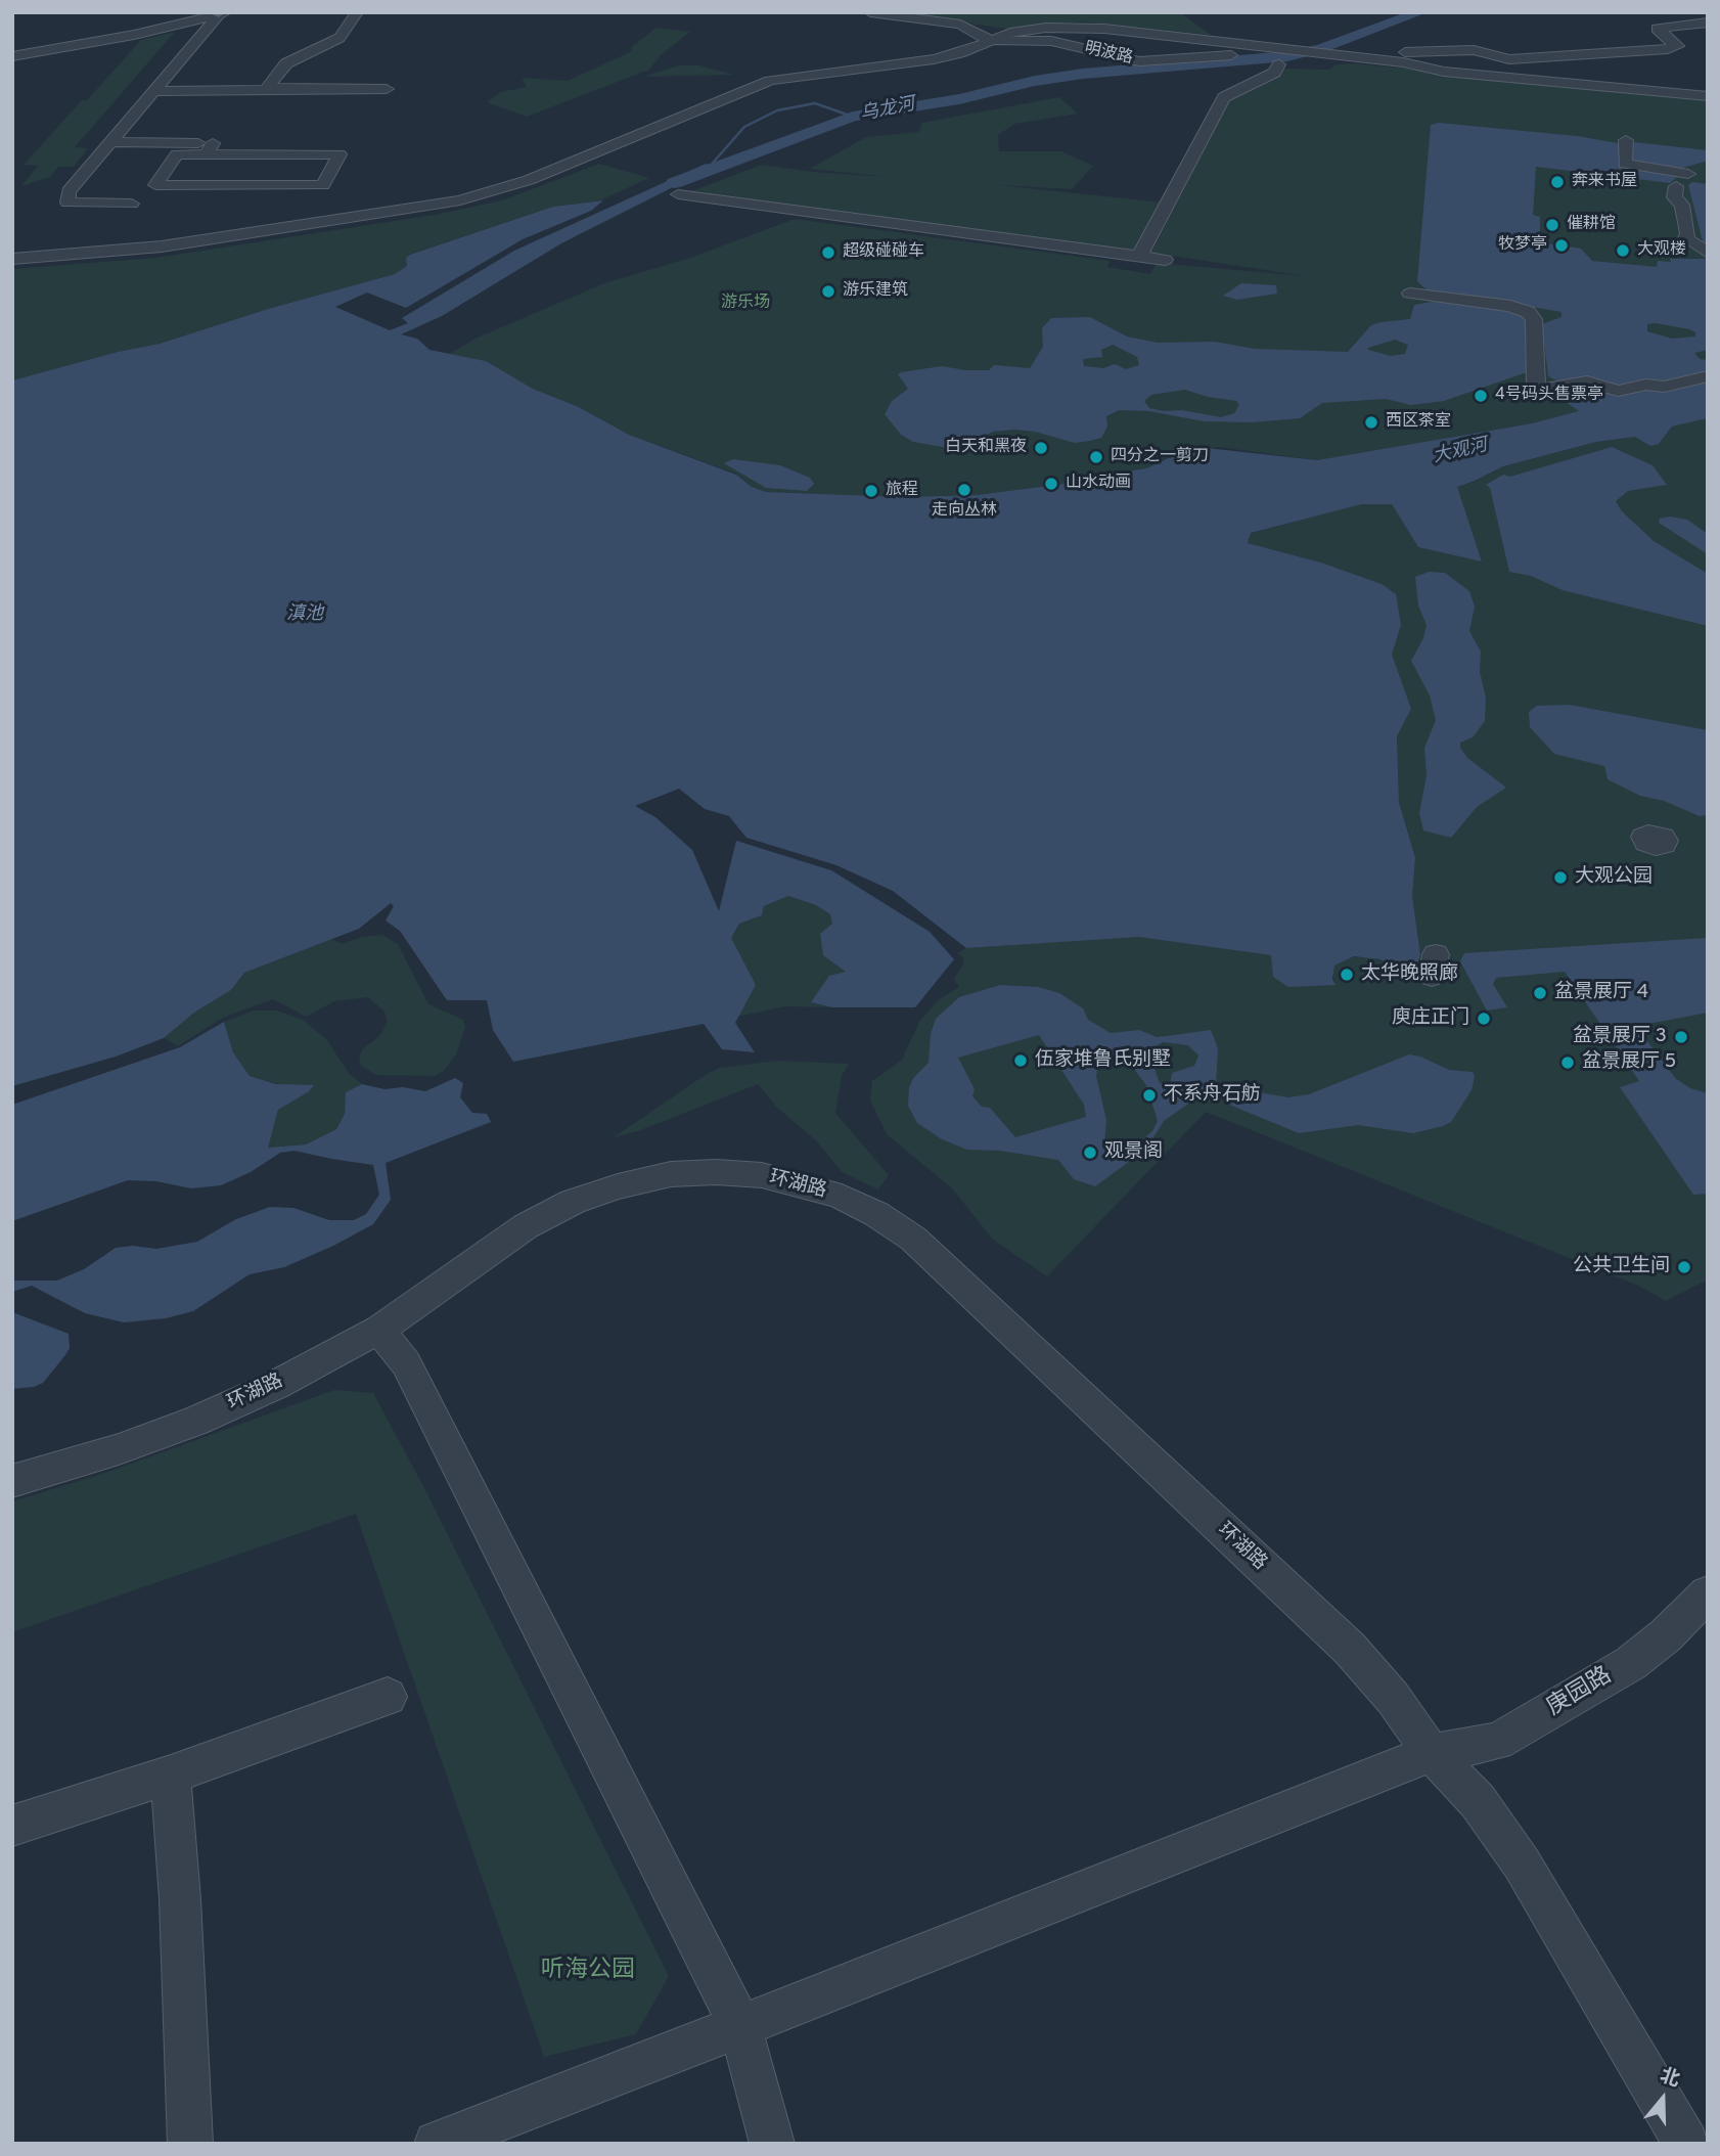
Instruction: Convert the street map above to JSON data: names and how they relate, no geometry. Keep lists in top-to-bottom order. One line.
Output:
{"streets":{"street":["明波路","环湖路","庚园路"]},"crossings":[["环湖路","庚园路"]],"water":["乌龙河","大观河","滇池"],"parks":["游乐场","听海公园"],"places":["奔来书屋","催耕馆","牧梦亭","大观楼","超级碰碰车","游乐建筑","4号码头售票亭","西区茶室","白天和黑夜","四分之一剪刀","山水动画","走向丛林","旅程","大观公园","太华晚照廊","盆景展厅 4","庾庄正门","盆景展厅 3","伍家堆鲁氏别墅","盆景展厅 5","不系舟石舫","观景阁","公共卫生间"],"north":"top"}
